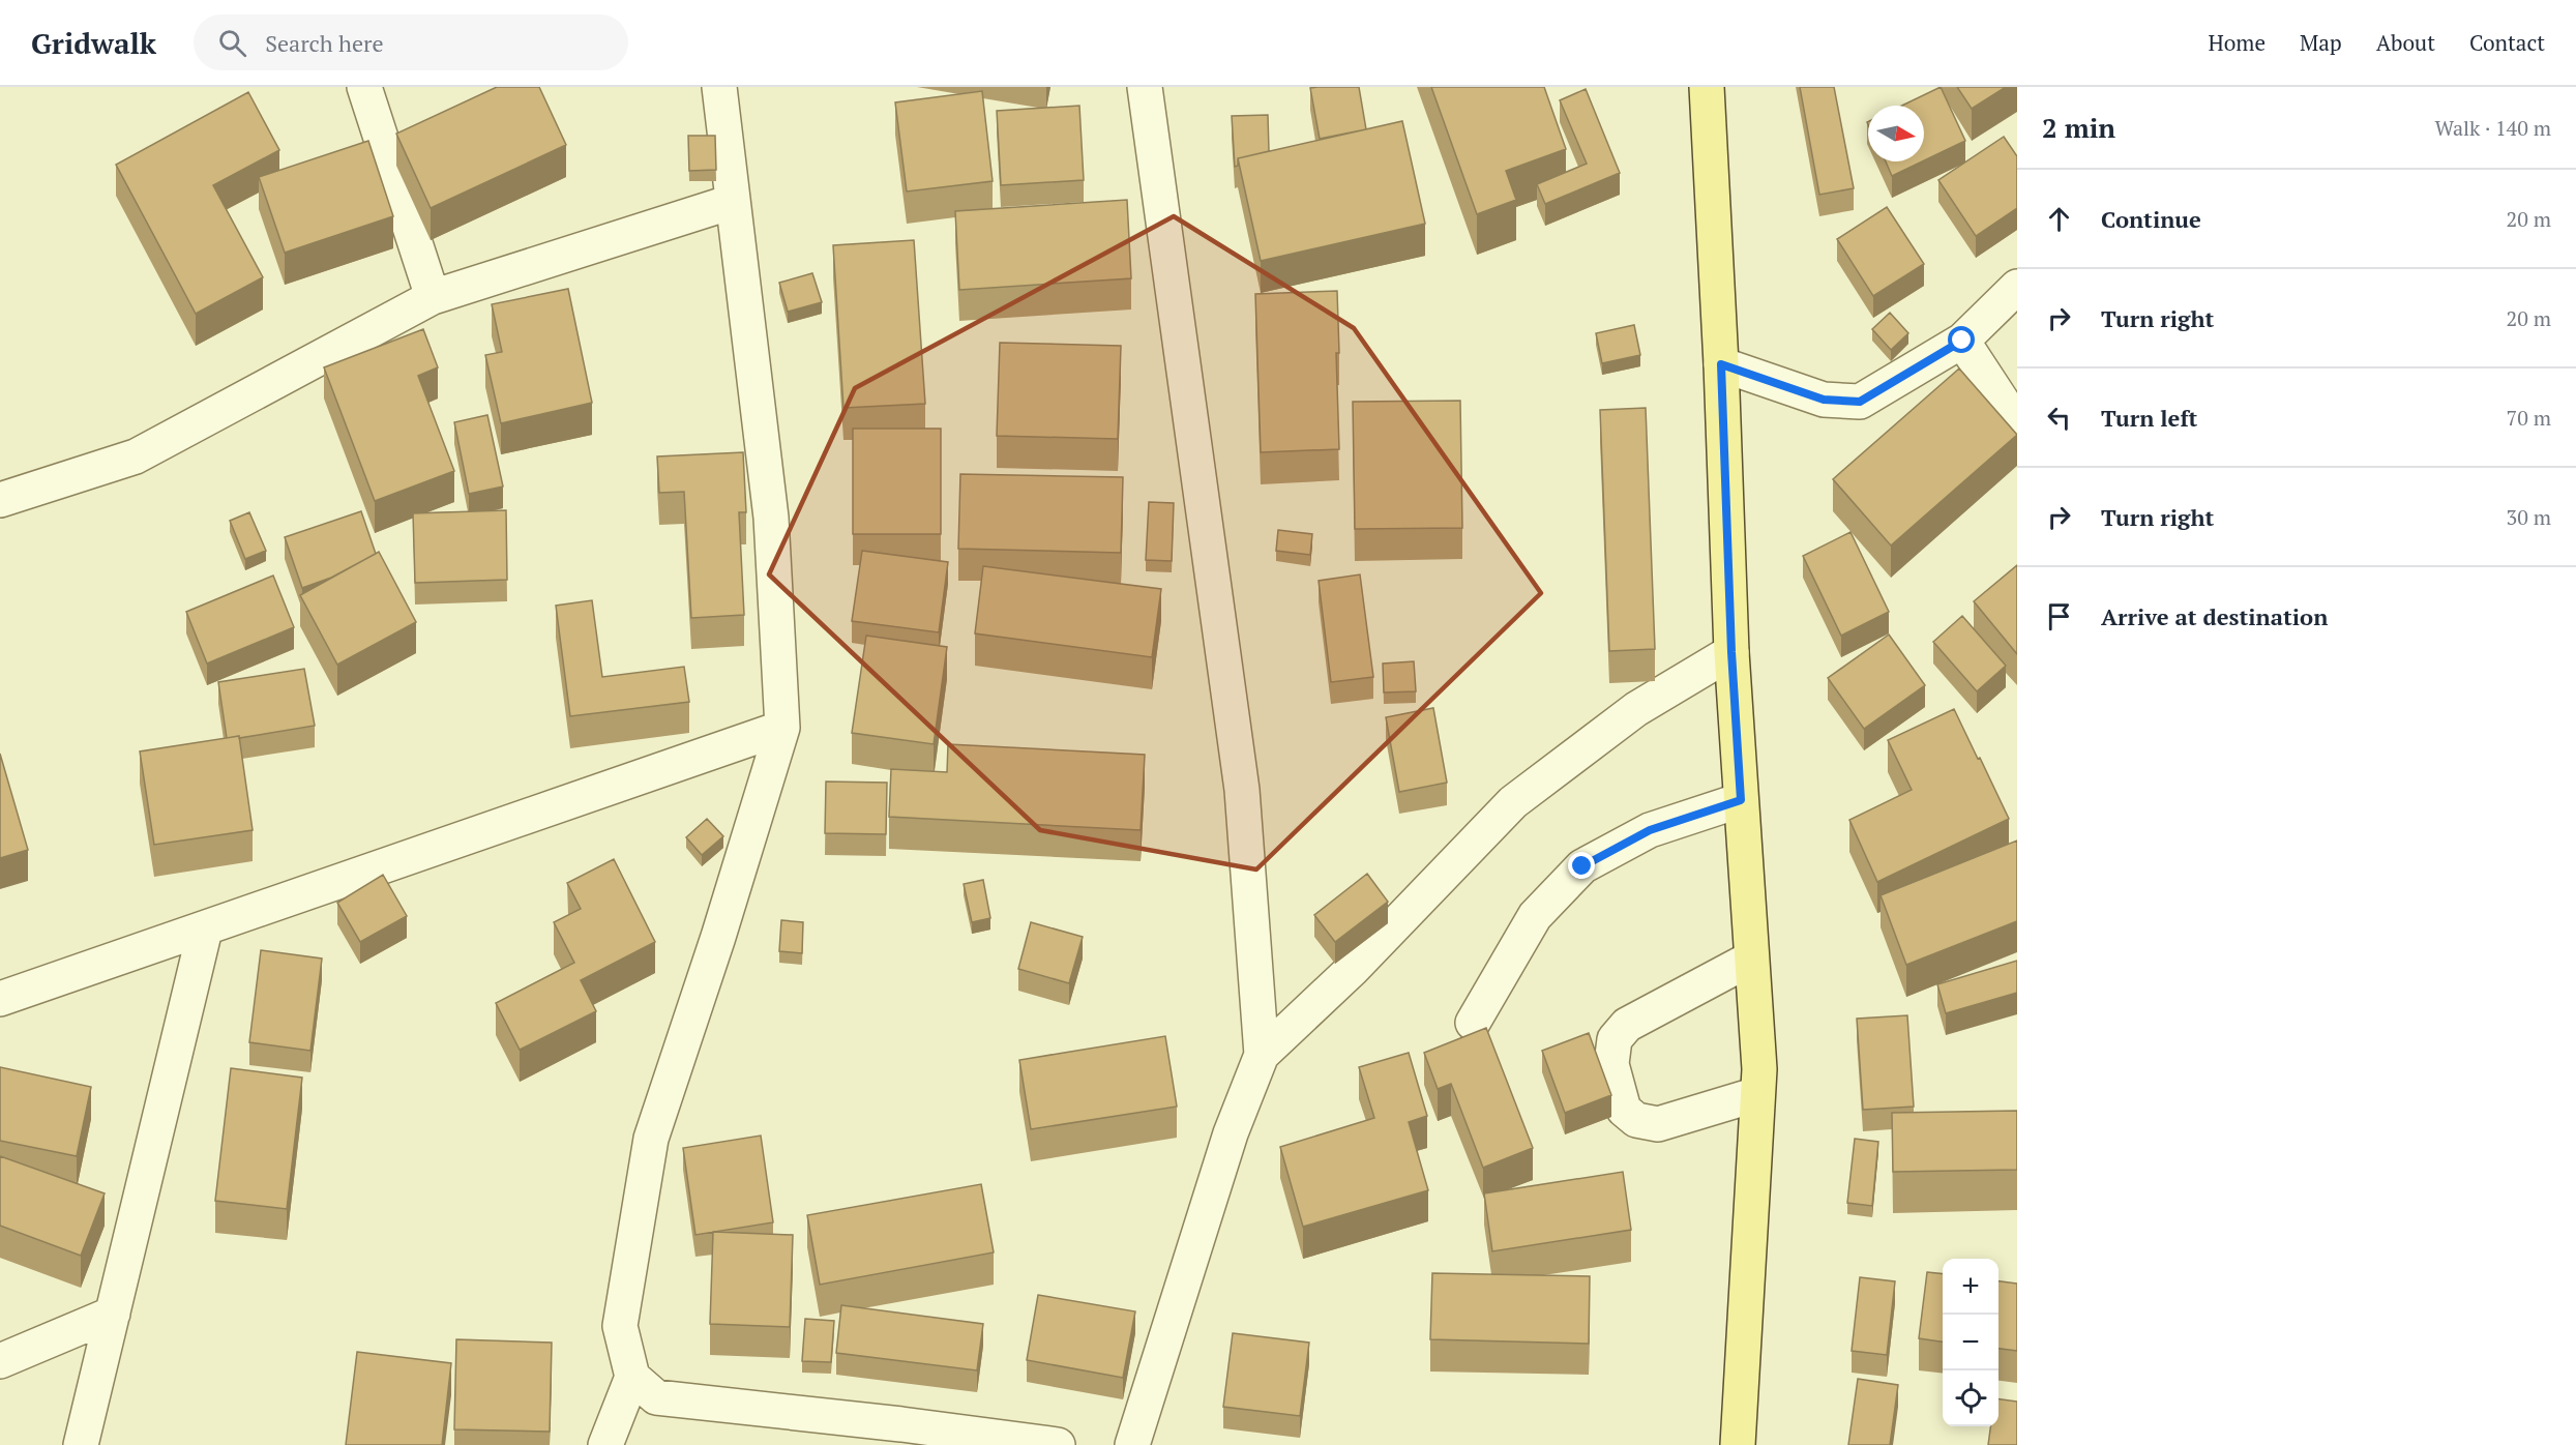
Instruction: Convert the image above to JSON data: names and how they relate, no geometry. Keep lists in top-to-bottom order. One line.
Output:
{"north":"right","page":{"header":"Gridwalk","search":"Search here","nav":["Home","Map","About","Contact"],"heading":["2 min","Walk · 140 m"],"list":[["Continue","20 m"],["Turn right","20 m"],["Turn left","70 m"],["Turn right","30 m"],"Arrive at destination"],"map_buttons":["+","−"]}}
